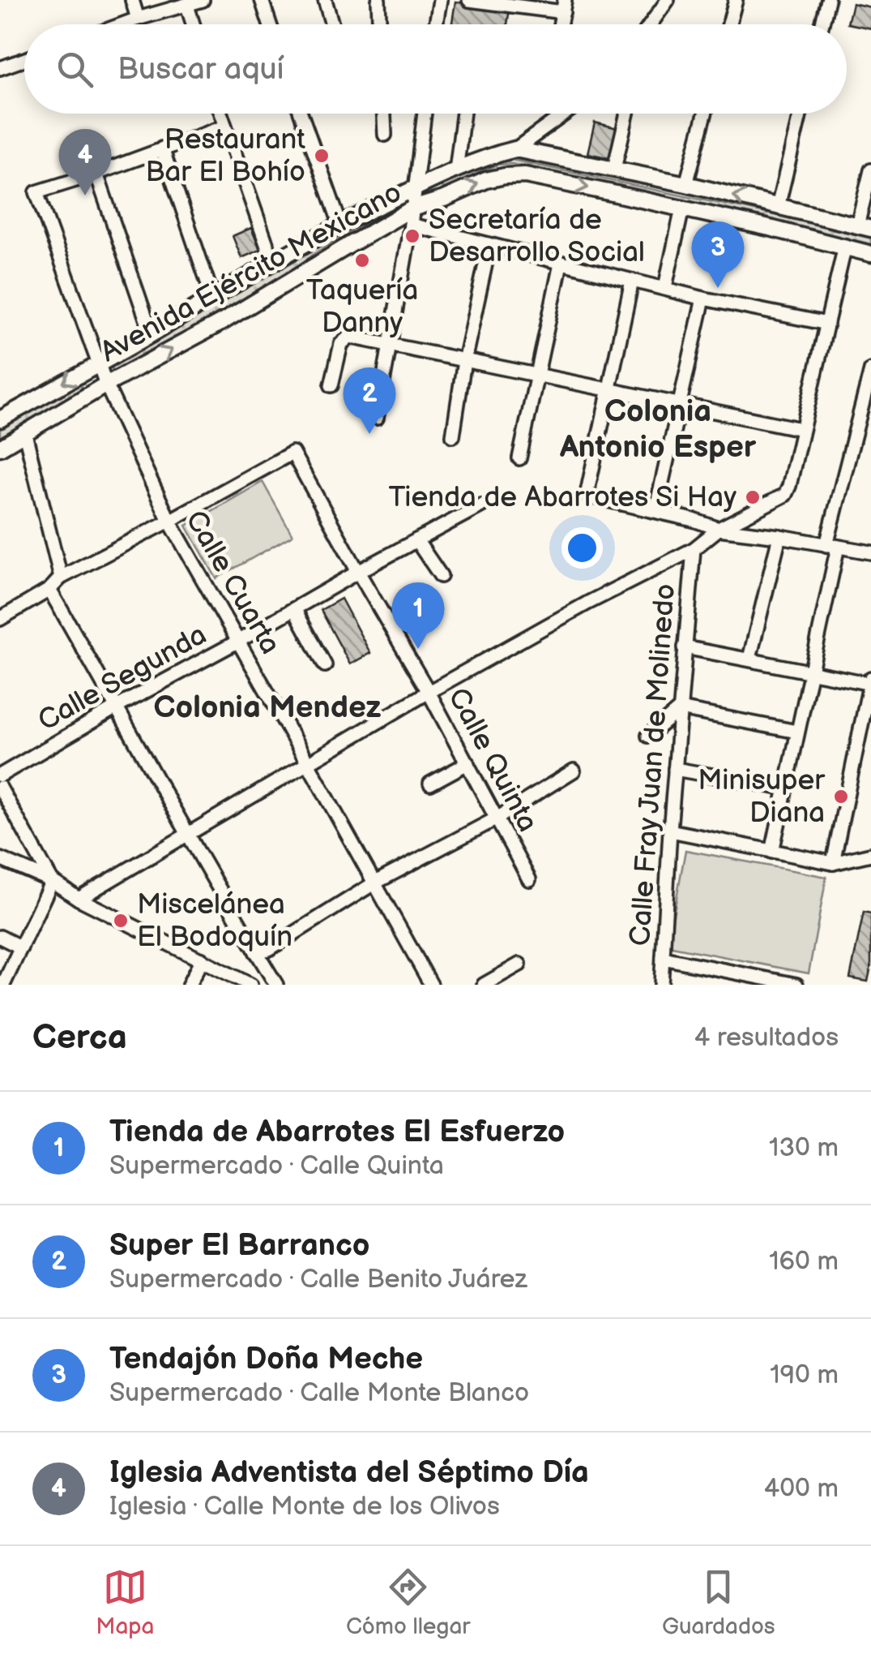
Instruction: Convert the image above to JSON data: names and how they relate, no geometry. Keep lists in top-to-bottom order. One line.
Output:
{"streets":{"main road":["Avenida Ejército Mexicano"],"street":["Calle Cuarta","Calle Segunda","Calle Quinta","Calle Fray Juan de Molinedo"]},"crossings":[["Avenida Ejército Mexicano","Calle Cuarta"],["Calle Cuarta","Calle Segunda"],["Calle Cuarta","Calle Quinta"],["Calle Segunda","Calle Quinta"]],"districts":["Colonia Antonio Esper","Colonia Mendez"],"places":["Restaurant Bar El Bohío","Secretaría de Desarrollo Social","Taquería Danny","Tienda de Abarrotes Si Hay","Minisuper Diana","Miscelánea El Bodoquín"],"page":{"search":"Buscar aquí","pins":["4","3","2","1"],"heading":["Cerca","4 resultados"],"list":[{"mark":"1","name":"Tienda de Abarrotes El Esfuerzo","note":"Supermercado · Calle Quinta","value":"130 m"},{"mark":"2","name":"Super El Barranco","note":"Supermercado · Calle Benito Juárez","value":"160 m"},{"mark":"3","name":"Tendajón Doña Meche","note":"Supermercado · Calle Monte Blanco","value":"190 m"},{"mark":"4","name":"Iglesia Adventista del Séptimo Día","note":"Iglesia · Calle Monte de los Olivos","value":"400 m"}],"nav":["Mapa","Cómo llegar","Guardados"]}}
